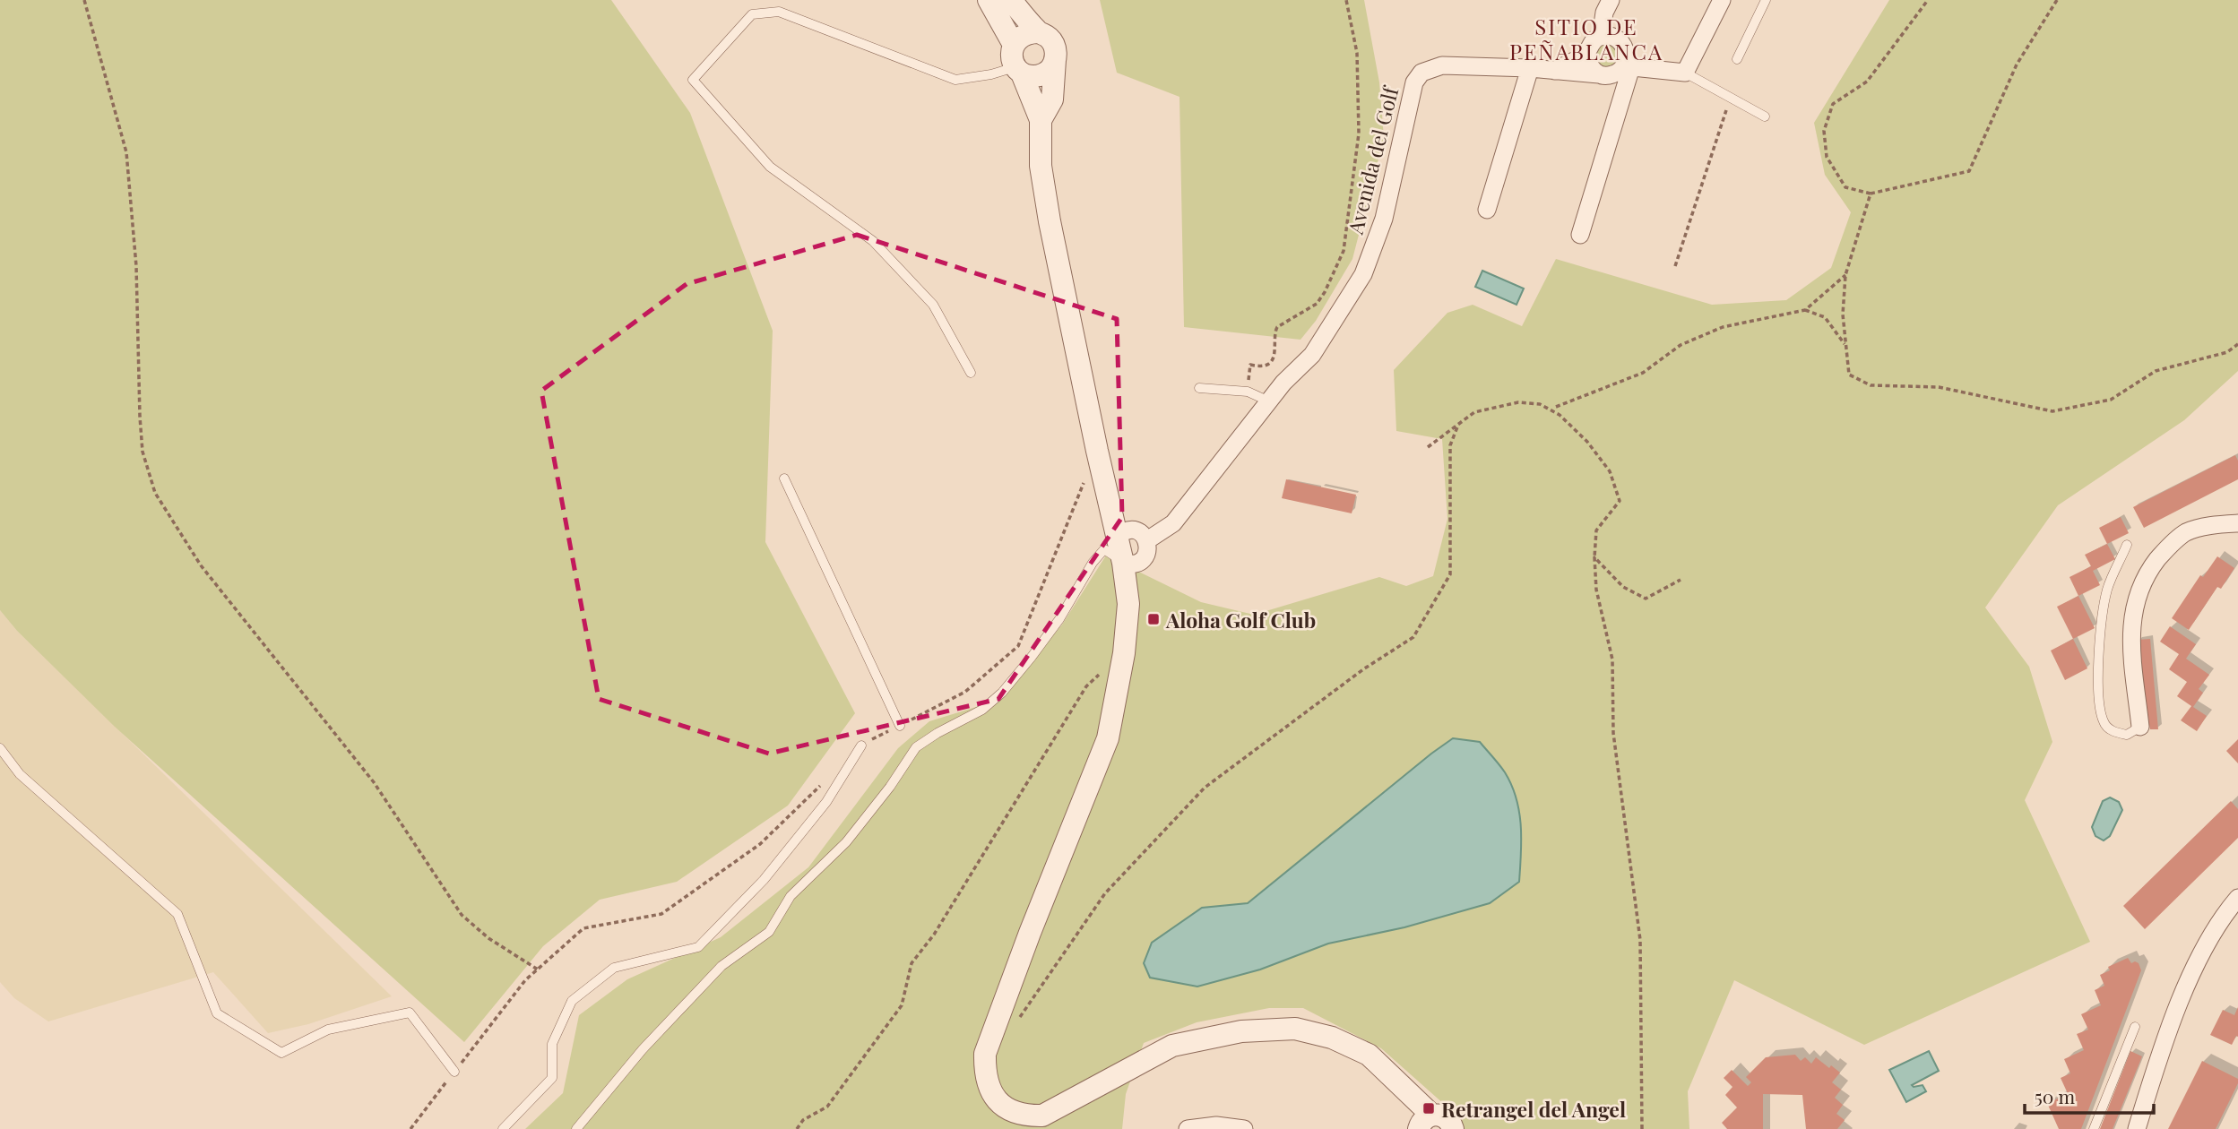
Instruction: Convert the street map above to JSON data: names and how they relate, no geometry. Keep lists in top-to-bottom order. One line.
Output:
{"streets":{"street":["Avenida del Golf"]},"districts":["SITIO DE PEÑABLANCA"],"places":{"transit":["Aloha Golf Club","Retrangel del Angel"]},"scale_bar":"50 m"}
